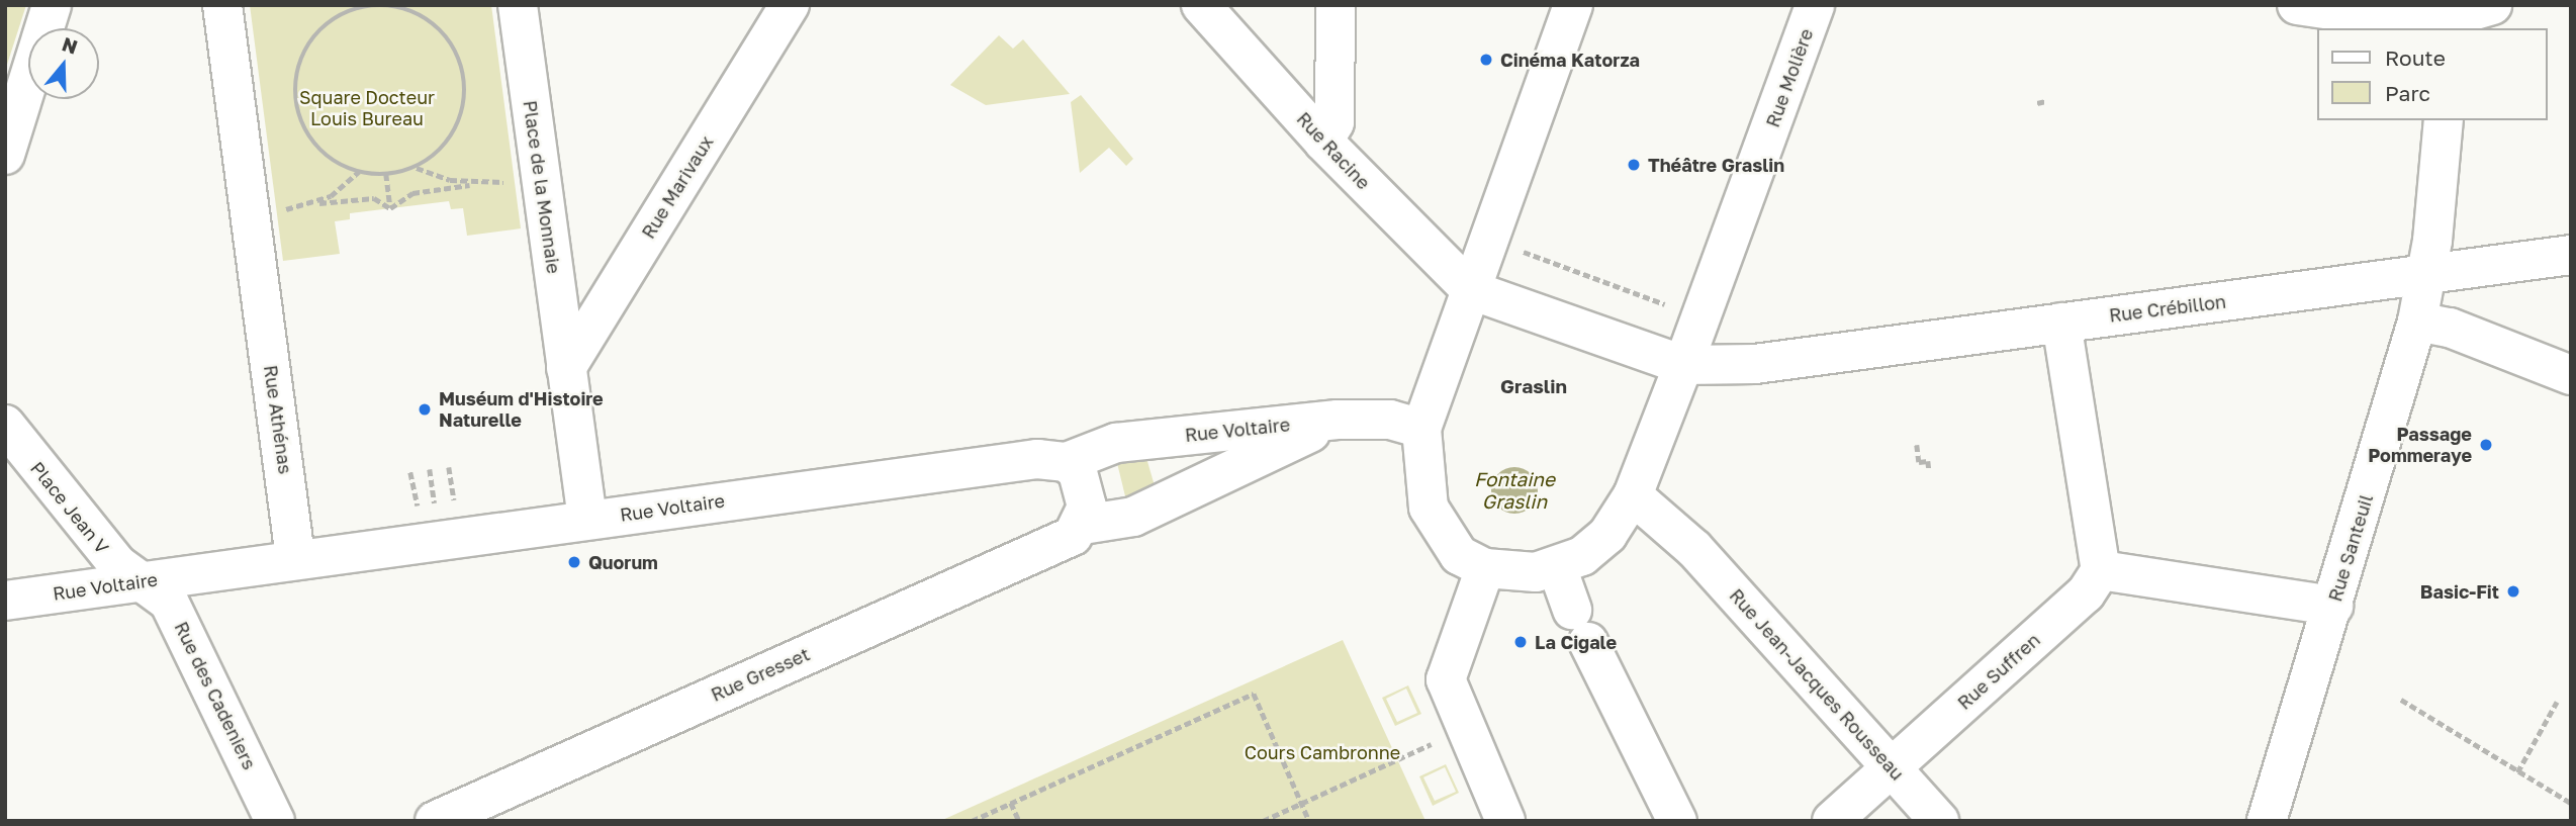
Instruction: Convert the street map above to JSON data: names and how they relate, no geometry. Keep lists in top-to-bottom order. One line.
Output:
{"streets":{"street":["Rue Molière","Rue Racine","Place de la Monnaie","Rue Marivaux","Rue Crébillon","Rue Athénas","Rue Voltaire","Place Jean V","Rue Santeuil","Rue Suffren","Rue Gresset","Rue Jean-Jacques Rousseau","Rue des Cadeniers"]},"crossings":[["Rue Molière","Rue Crébillon"],["Rue Molière","Rue Jean-Jacques Rousseau"],["Place de la Monnaie","Rue Marivaux"],["Place de la Monnaie","Rue Voltaire"],["Rue Crébillon","Rue Santeuil"],["Rue Athénas","Rue Voltaire"],["Rue Voltaire","Place Jean V"],["Rue Voltaire","Rue Gresset"],["Rue Voltaire","Rue des Cadeniers"],["Place Jean V","Rue des Cadeniers"],["Rue Suffren","Rue Jean-Jacques Rousseau"]],"districts":["Graslin"],"water":["Fontaine Graslin"],"parks":["Square Docteur Louis Bureau","Cours Cambronne"],"places":["Cinéma Katorza","Théâtre Graslin","Muséum d'Histoire Naturelle","Passage Pommeraye","Quorum","Basic-Fit","La Cigale"],"legend":["Route","Parc"],"north":"top"}
